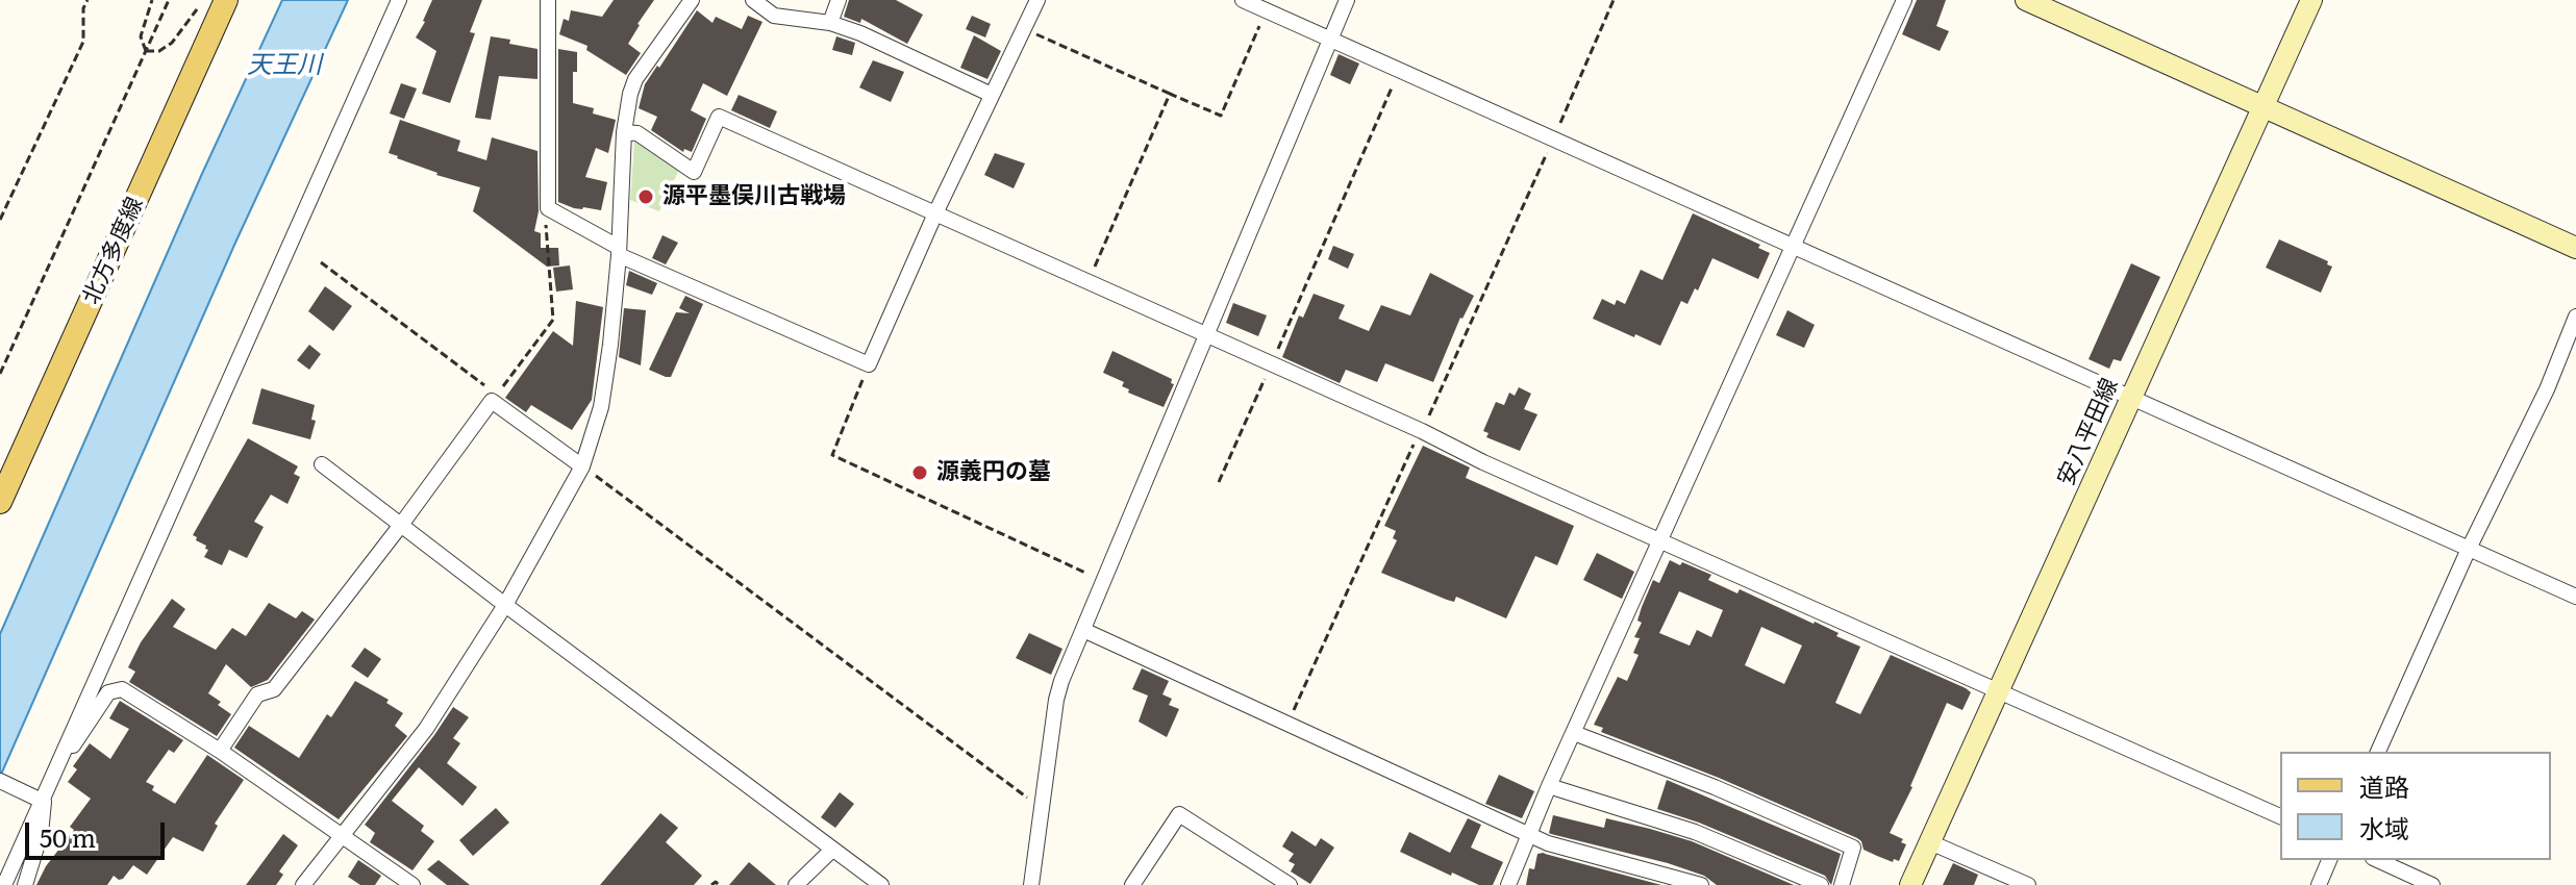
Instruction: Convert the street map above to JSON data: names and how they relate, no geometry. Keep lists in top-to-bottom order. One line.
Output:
{"streets":{"main road":["北方多度線","安八平田線"]},"water":["天王川"],"places":["源平墨俣川古戦場","源義円の墓"],"legend":["道路","水域"],"scale_bar":"50 m"}
